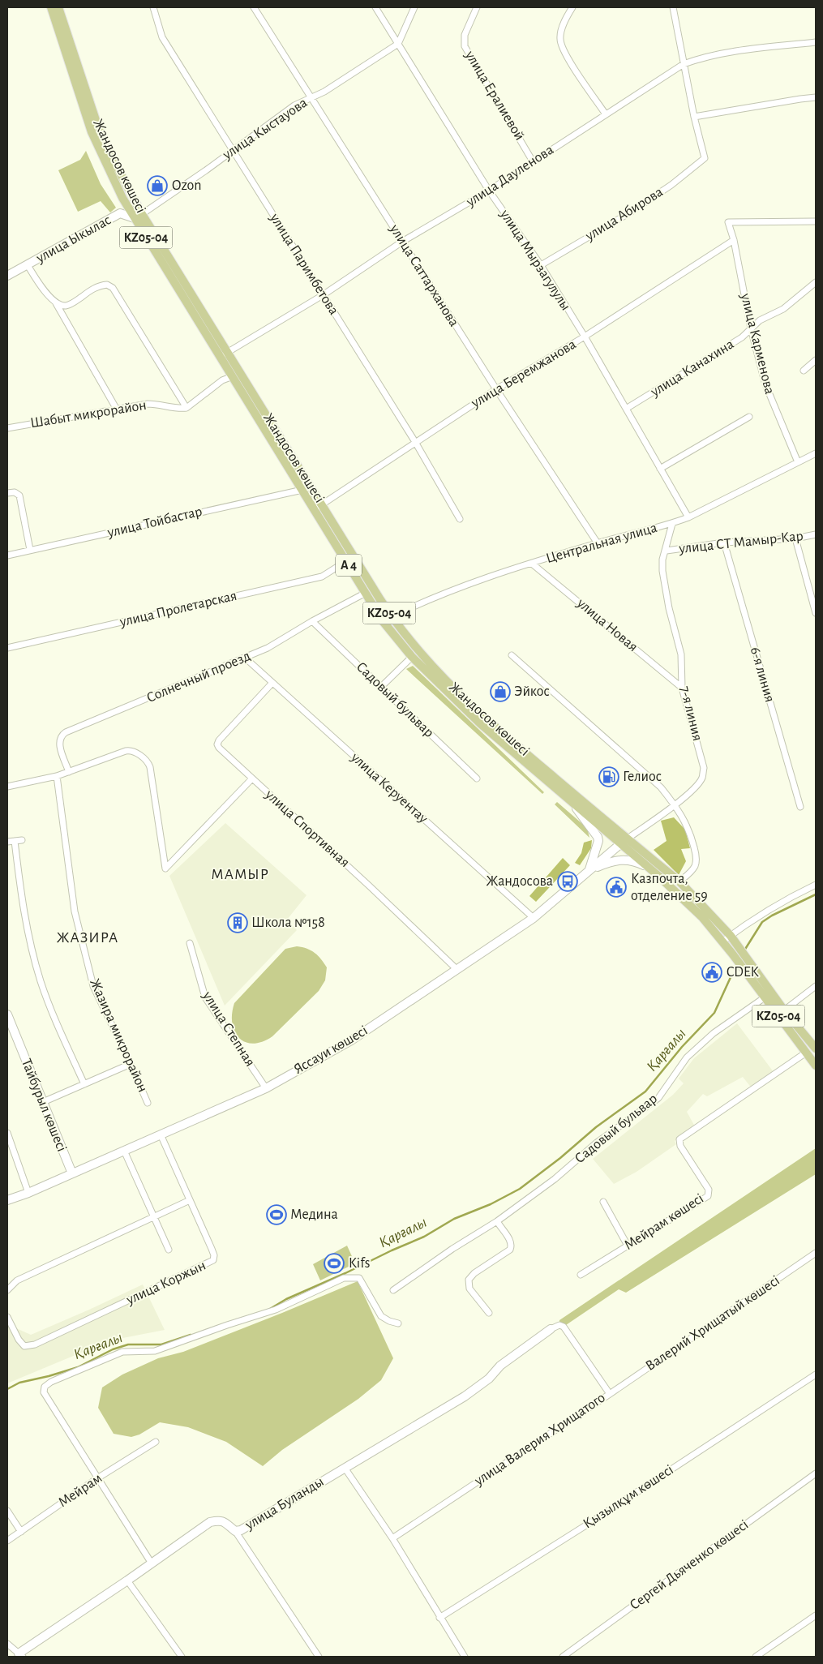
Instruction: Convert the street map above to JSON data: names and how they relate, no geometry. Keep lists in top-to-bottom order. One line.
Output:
{"streets":{"main road":["Жандосов көшесі","KZ05-04","А 4"],"street":["улица Ералиевой","улица Кыстауова","улица Дауленова","улица Абирова","улица Ыкылас","улица Мырзагулулы","улица Паримбетова","улица Саттарханова","улица Карменова","улица Канахина","улица Беремжанова","Шабыт микрорайон","улица Тойбастар","улица СТ Мамыр-Кар","Центральная улица","улица Пролетарская","улица Новая","6-я линия","Солнечный проезд","Садовый бульвар","7-я линия","улица Керуентау","улица Спортивная","улица Степная","Жазира микрорайон","Яссауи көшесі","Тайбурыл көшесі","Мейрам көшесі","улица Коржын","Валерий Хрищатый көшесі","улица Валерия Хрищатого","Мейрам","Қызылқұм көшесі","улица Буланды","Сергей Дьяченко көшесі"]},"crossings":[["улица Ералиевой","улица Дауленова"],["улица Кыстауова","Жандосов көшесі"],["улица Кыстауова","улица Ыкылас"],["улица Кыстауова","улица Мырзагулулы"],["улица Кыстауова","улица Паримбетова"],["улица Кыстауова","улица Саттарханова"],["Жандосов көшесі","улица Дауленова"],["Жандосов көшесі","KZ05-04"],["Жандосов көшесі","улица Ыкылас"],["Жандосов көшесі","улица Беремжанова"],["Жандосов көшесі","улица Тойбастар"],["Жандосов көшесі","Центральная улица"],["Жандосов көшесі","улица Пролетарская"],["Жандосов көшесі","Солнечный проезд"],["Жандосов көшесі","7-я линия"],["Жандосов көшесі","Яссауи көшесі"],["улица Дауленова","улица Мырзагулулы"],["улица Дауленова","улица Паримбетова"],["улица Дауленова","улица Саттарханова"],["улица Абирова","улица Мырзагулулы"],["KZ05-04","Садовый бульвар"],["KZ05-04","7-я линия"],["KZ05-04","Яссауи көшесі"],["KZ05-04","Мейрам көшесі"],["улица Мырзагулулы","улица Канахина"],["улица Мырзагулулы","улица Беремжанова"],["улица Мырзагулулы","Центральная улица"],["улица Паримбетова","улица Беремжанова"],["улица Саттарханова","улица Беремжанова"],["улица Саттарханова","Центральная улица"],["улица Карменова","улица Канахина"],["улица Карменова","улица Беремжанова"],["улица Карменова","Центральная улица"],["улица СТ Мамыр-Кар","6-я линия"],["улица СТ Мамыр-Кар","7-я линия"],["Центральная улица","улица Новая"],["Центральная улица","7-я линия"],["улица Новая","7-я линия"],["Солнечный проезд","Садовый бульвар"],["Солнечный проезд","улица Керуентау"],["7-я линия","Яссауи көшесі"],["улица Керуентау","улица Спортивная"],["улица Керуентау","Яссауи көшесі"],["улица Спортивная","Яссауи көшесі"],["улица Степная","Яссауи көшесі"],["Яссауи көшесі","Тайбурыл көшесі"],["Яссауи көшесі","улица Коржын"],["Валерий Хрищатый көшесі","улица Валерия Хрищатого"],["улица Валерия Хрищатого","улица Буланды"]],"districts":["МАМЫР","ЖАЗИРА"],"water":["Қарғалы"],"places":{"shop":["Ozon","Эйкос"],"fuel station":["Гелиос"],"bus stop":["Жандосова"],"public building":["Казпочта, отделение 59","CDEK"],"building":["Школа №158"],"sports":["Медина","Kifs"]}}
